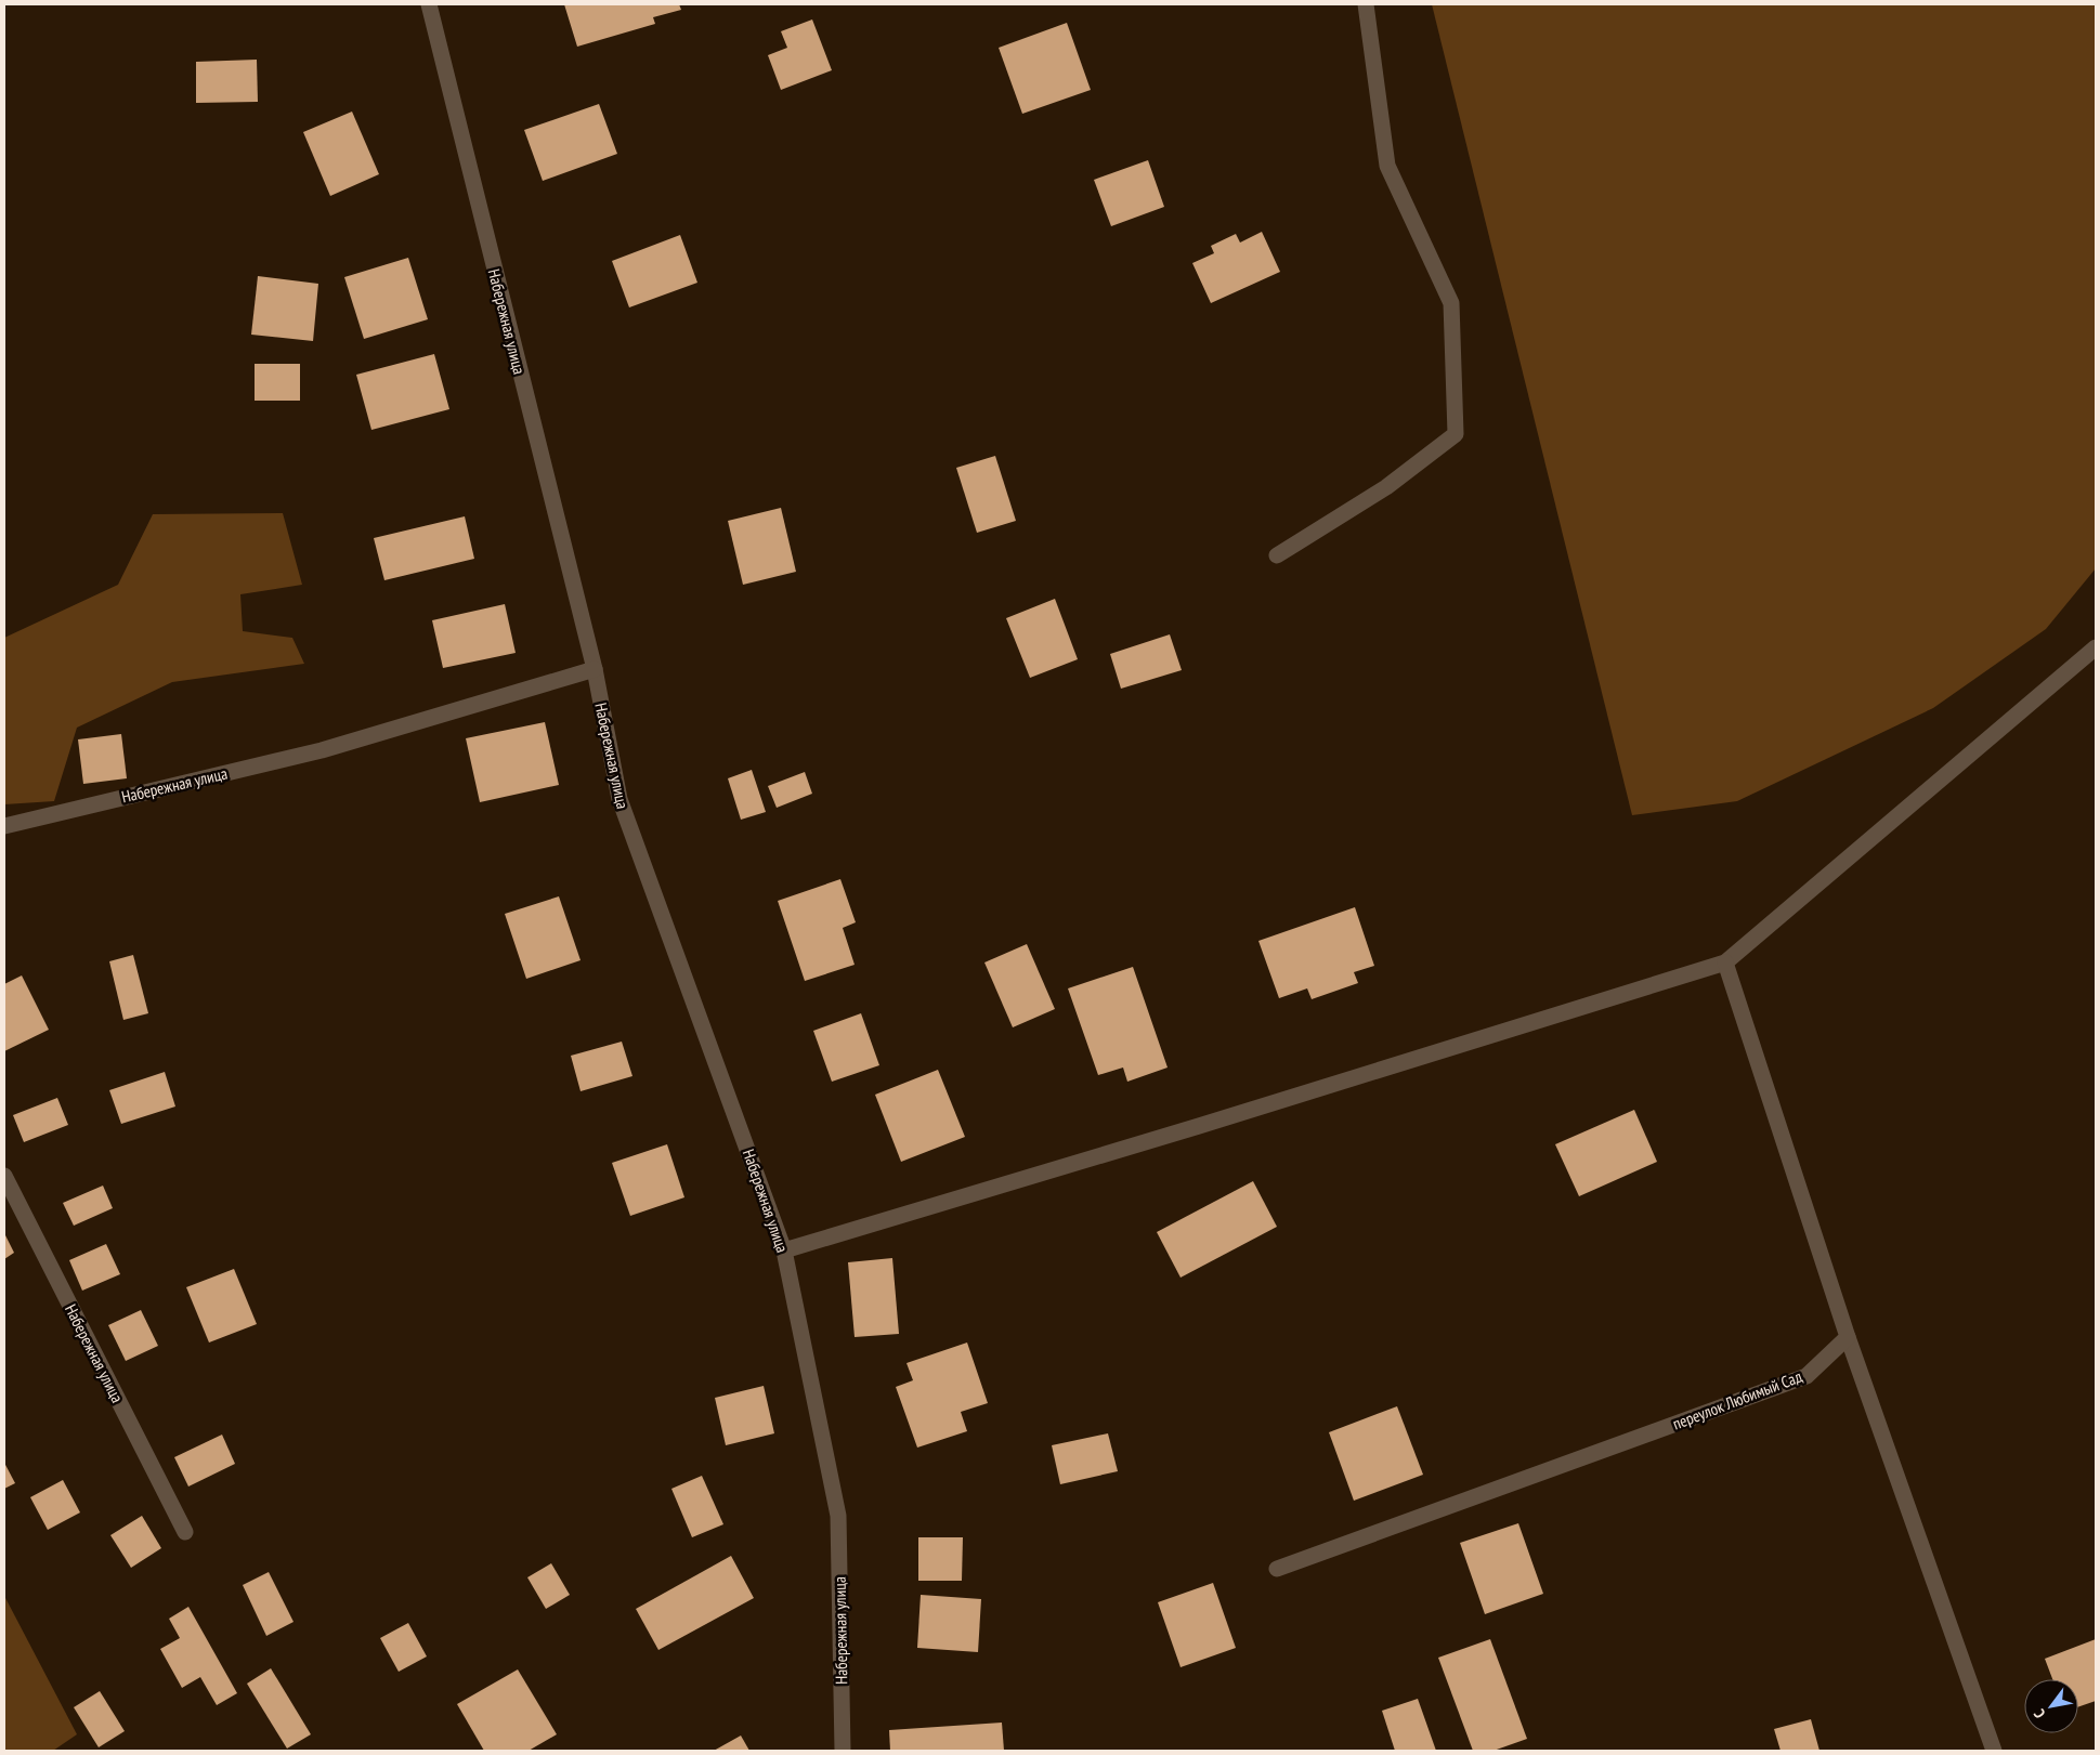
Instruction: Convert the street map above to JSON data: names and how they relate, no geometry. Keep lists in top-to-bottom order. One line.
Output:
{"streets":{"street":["Набережная улица","переулок Любимый Сад"]},"north":"bottom left"}
